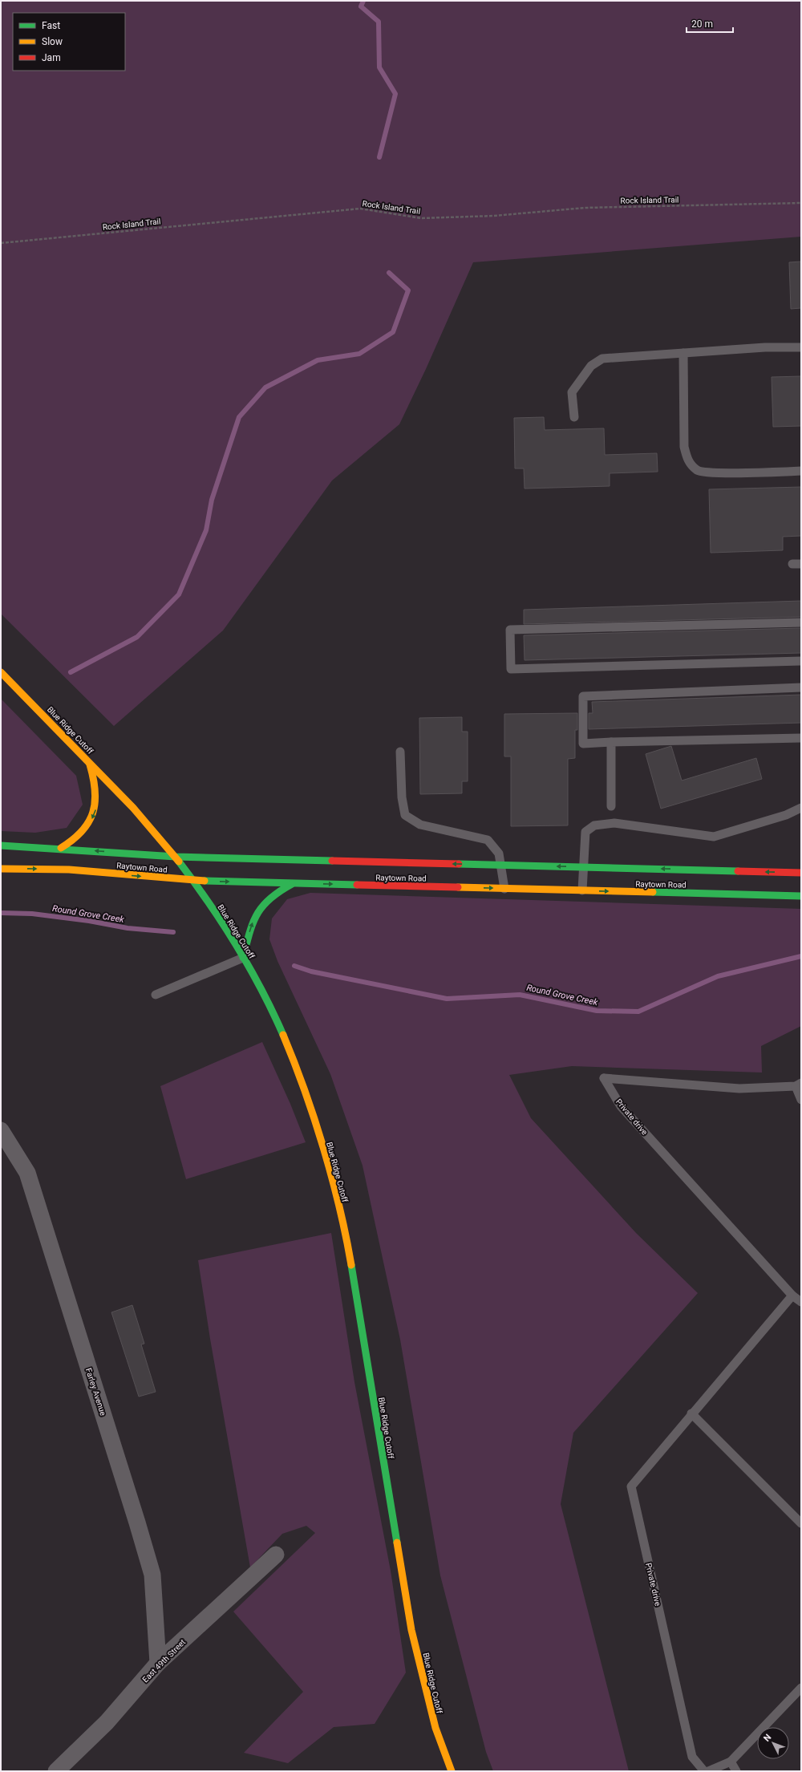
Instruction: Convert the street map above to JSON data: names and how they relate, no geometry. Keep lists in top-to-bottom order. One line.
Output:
{"streets":{"main road":["Blue Ridge Cutoff","Raytown Road"],"street":["Farley Avenue","East 49th Street"],"lane":["Private drive"],"path":["Rock Island Trail"]},"crossings":[["Blue Ridge Cutoff","Raytown Road"],["Farley Avenue","East 49th Street"]],"water":["Round Grove Creek"],"legend":["Fast","Slow","Jam"],"scale_bar":"20 m","north":"top left"}
